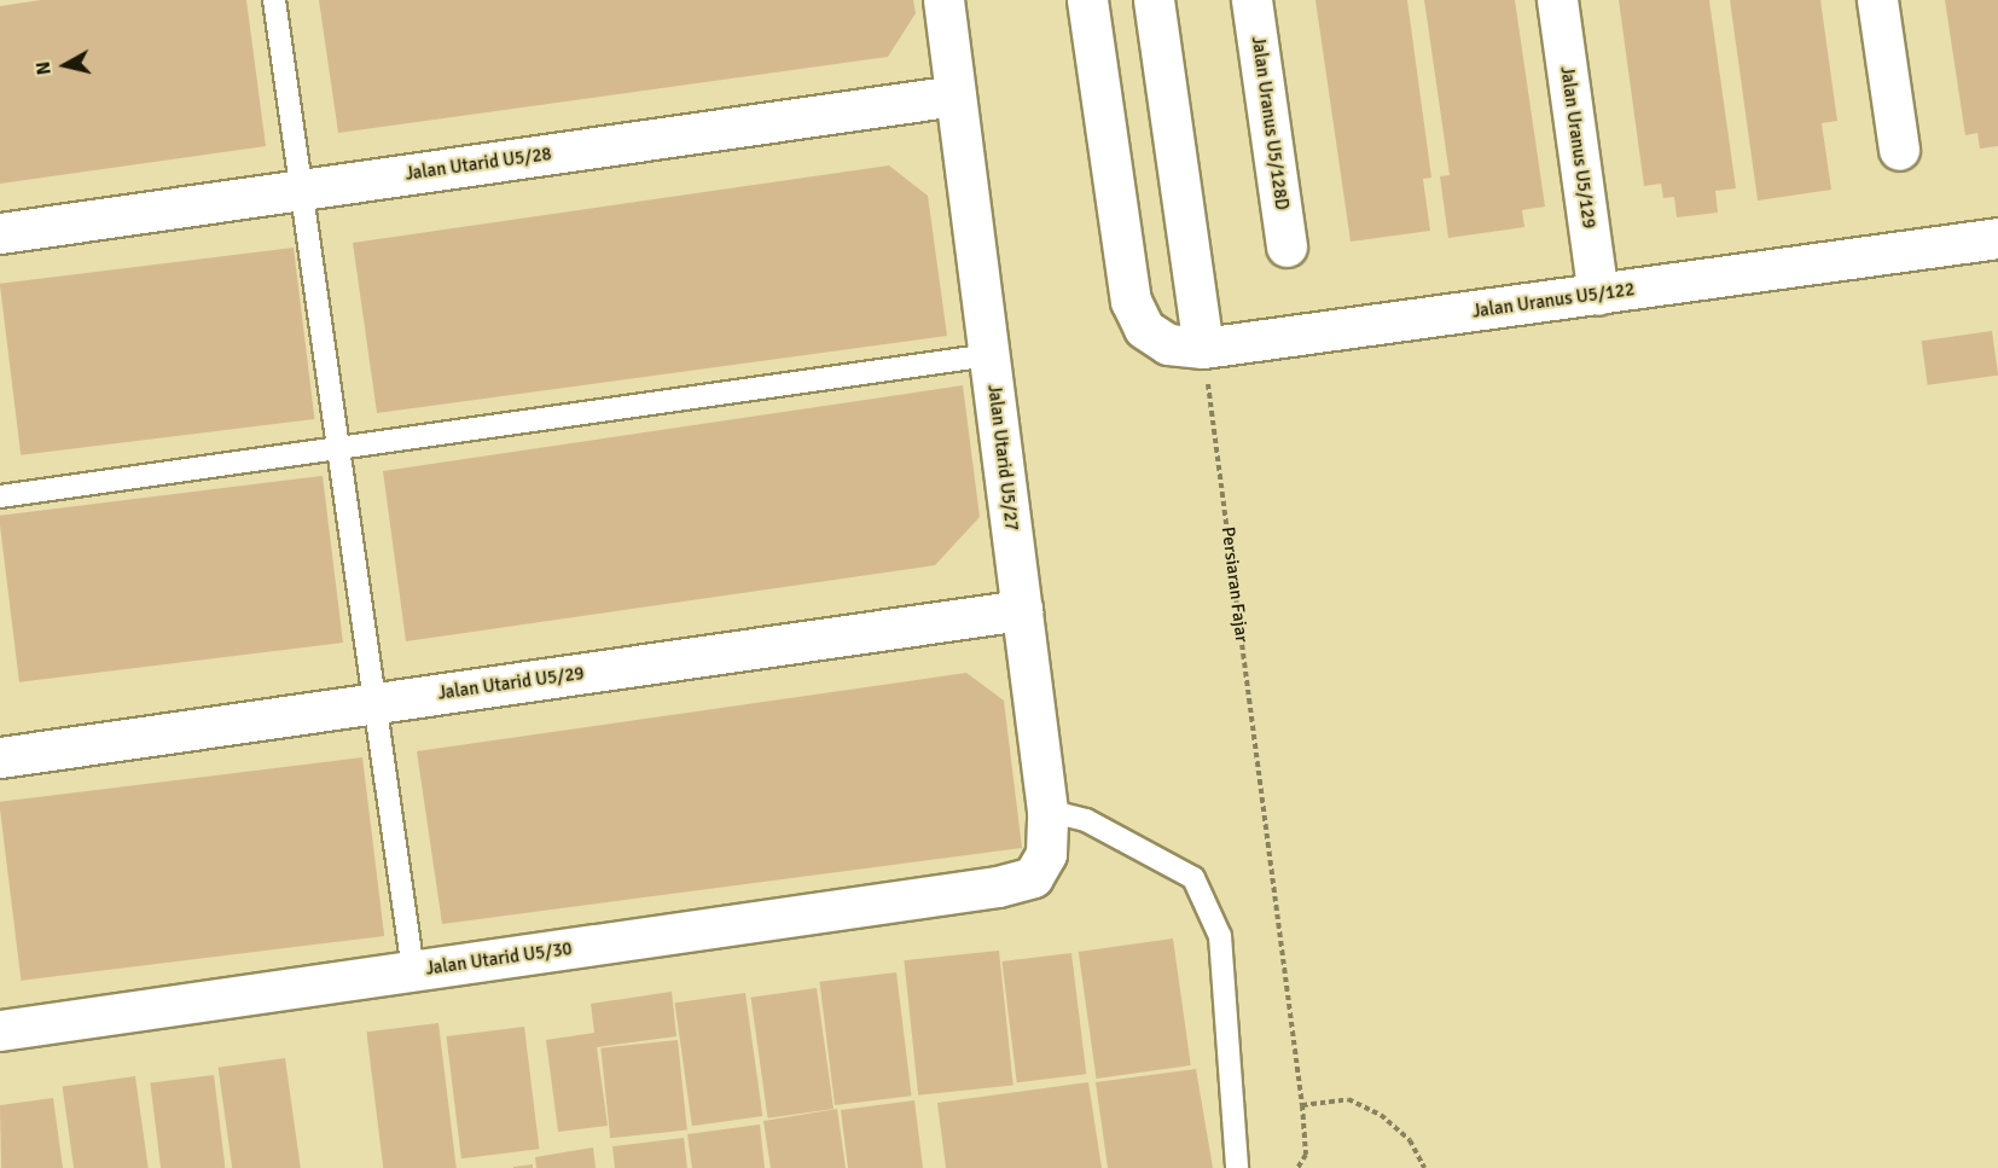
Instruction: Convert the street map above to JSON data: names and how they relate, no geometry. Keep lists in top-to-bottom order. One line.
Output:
{"streets":{"street":["Jalan Uranus U5/128D","Jalan Uranus U5/129","Jalan Utarid U5/28","Jalan Uranus U5/122","Jalan Utarid U5/27","Jalan Utarid U5/29","Jalan Utarid U5/30"],"path":["Persiaran Fajar"]},"crossings":[["Jalan Uranus U5/129","Jalan Uranus U5/122"],["Jalan Utarid U5/28","Jalan Utarid U5/27"],["Jalan Uranus U5/122","Persiaran Fajar"],["Jalan Utarid U5/27","Jalan Utarid U5/29"],["Jalan Utarid U5/27","Jalan Utarid U5/30"]],"north":"left"}
